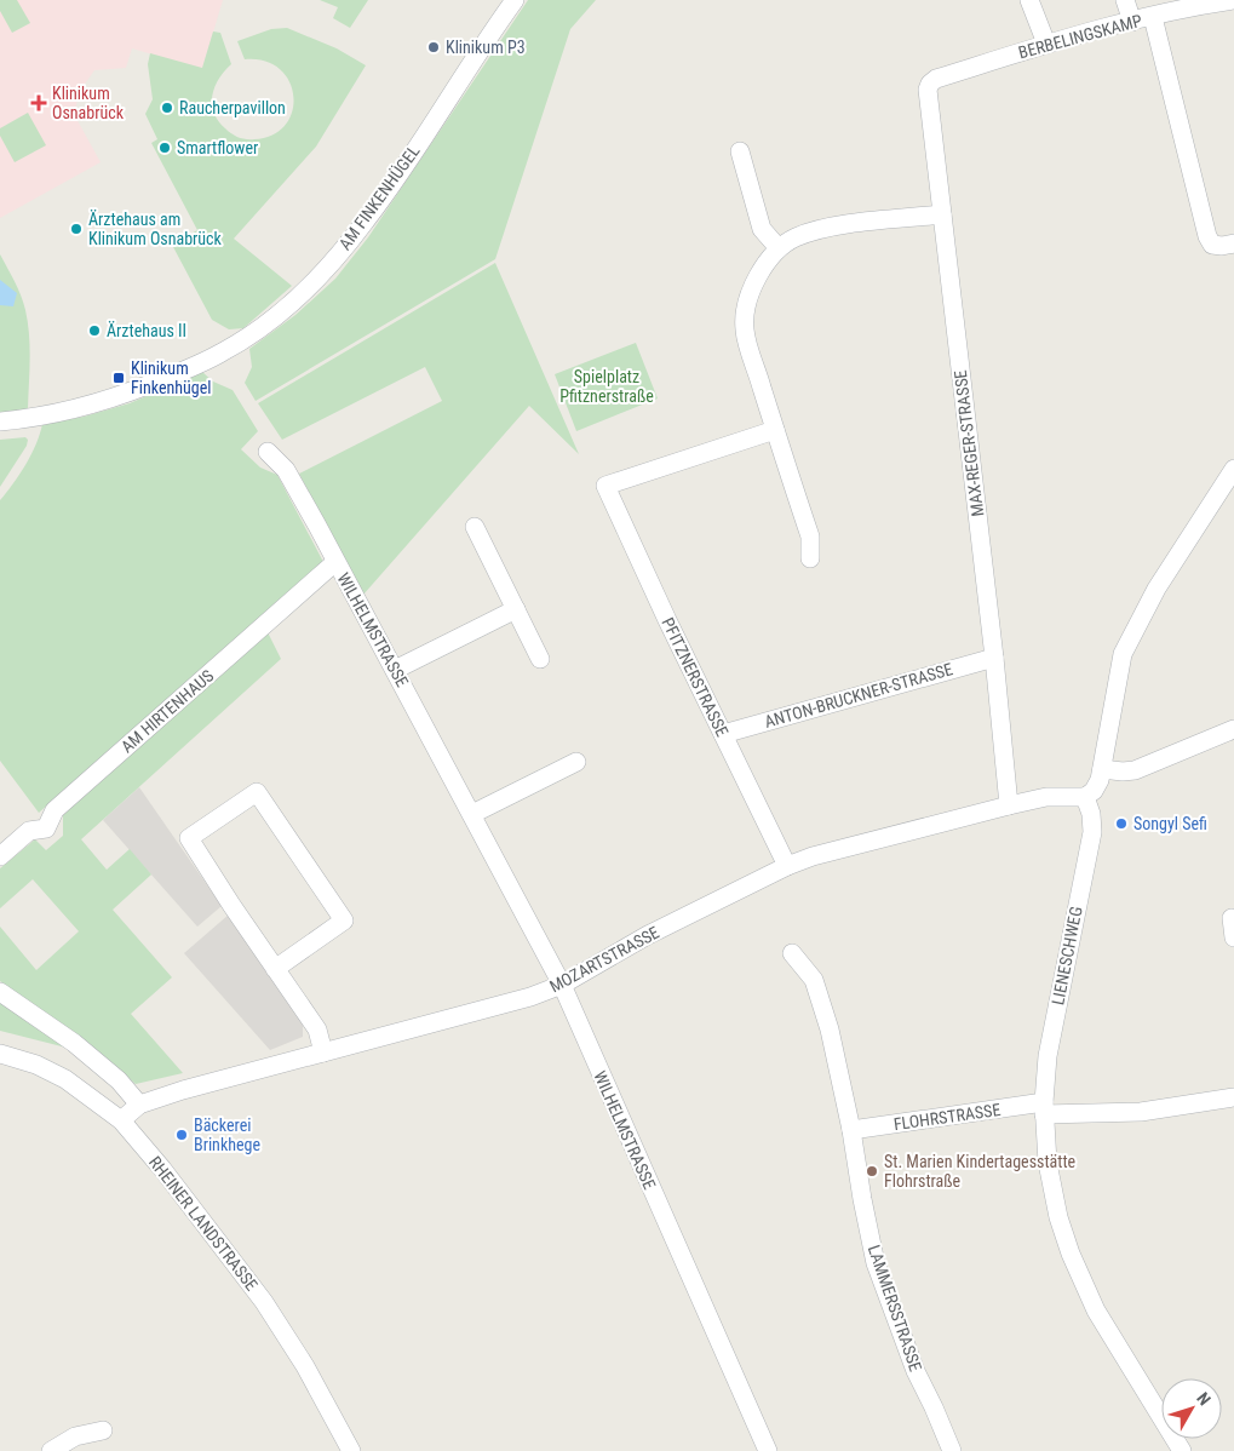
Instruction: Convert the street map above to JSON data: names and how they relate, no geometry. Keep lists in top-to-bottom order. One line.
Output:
{"streets":{"street":["BERBELINGSKAMP","AM FINKENHÜGEL","MAX-REGER-STRASSE","WILHELMSTRASSE","PFITZNERSTRASSE","ANTON-BRUCKNER-STRASSE","AM HIRTENHAUS","LIENESCHWEG","MOZARTSTRASSE","FLOHRSTRASSE","RHEINER LANDSTRASSE","LAMMERSSTRASSE"]},"crossings":[["BERBELINGSKAMP","MAX-REGER-STRASSE"],["MAX-REGER-STRASSE","ANTON-BRUCKNER-STRASSE"],["MAX-REGER-STRASSE","MOZARTSTRASSE"],["WILHELMSTRASSE","AM HIRTENHAUS"],["WILHELMSTRASSE","MOZARTSTRASSE"],["PFITZNERSTRASSE","ANTON-BRUCKNER-STRASSE"],["PFITZNERSTRASSE","MOZARTSTRASSE"],["LIENESCHWEG","MOZARTSTRASSE"],["LIENESCHWEG","FLOHRSTRASSE"],["MOZARTSTRASSE","RHEINER LANDSTRASSE"],["FLOHRSTRASSE","LAMMERSSTRASSE"]],"parks":["Spielplatz Pfitznerstraße"],"places":{"other":["Klinikum P3","Raucherpavillon","Smartflower","Ärztehaus am Klinikum Osnabrück","Ärztehaus II","Songyl Sefi","Bäckerei Brinkhege","St. Marien Kindertagesstätte Flohrstraße"],"health":["Klinikum Osnabrück"],"transit":["Klinikum Finkenhügel"]},"north":"top right"}
